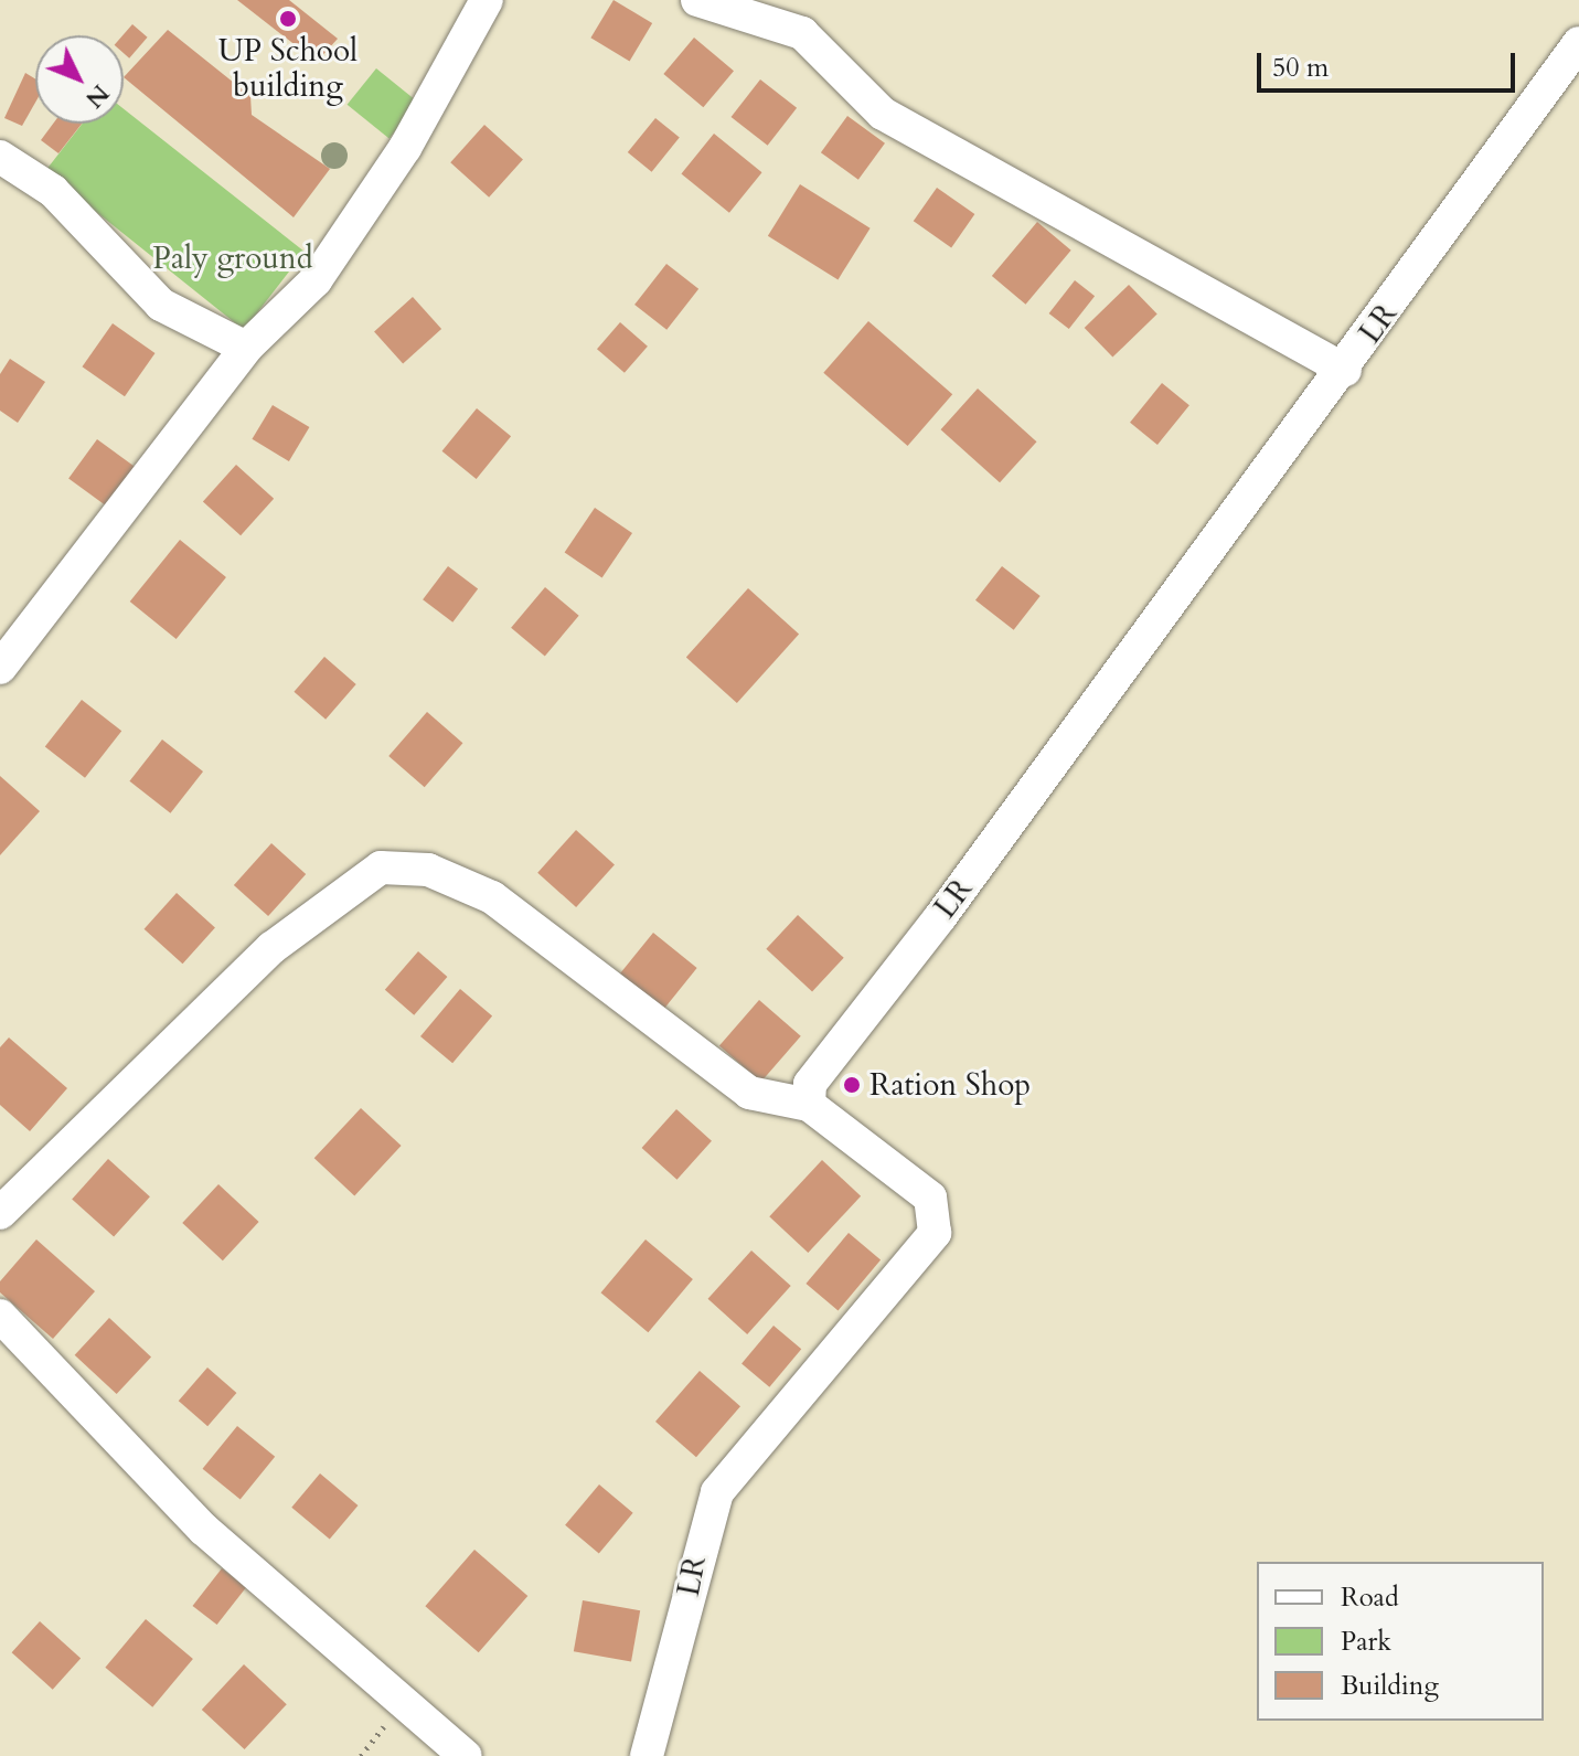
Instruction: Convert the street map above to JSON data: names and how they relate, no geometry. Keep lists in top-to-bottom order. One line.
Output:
{"streets":{"street":["LR"]},"parks":["Paly ground"],"places":["UP School building","Ration Shop"],"legend":["Road","Park","Building"],"scale_bar":"50 m","north":"bottom right"}
